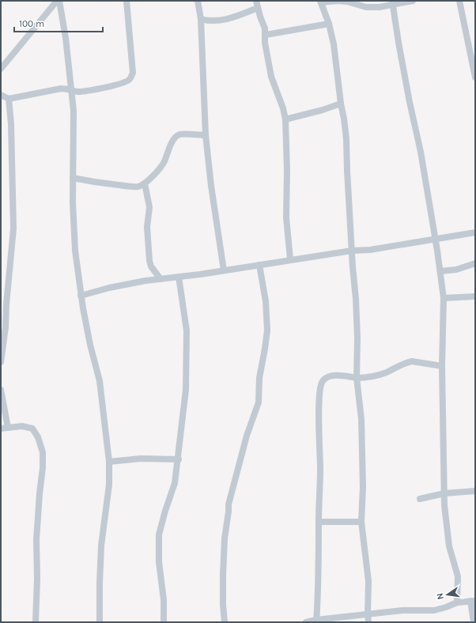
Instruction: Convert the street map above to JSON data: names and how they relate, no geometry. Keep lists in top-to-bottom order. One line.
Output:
{"scale_bar":"100 m","north":"left"}
